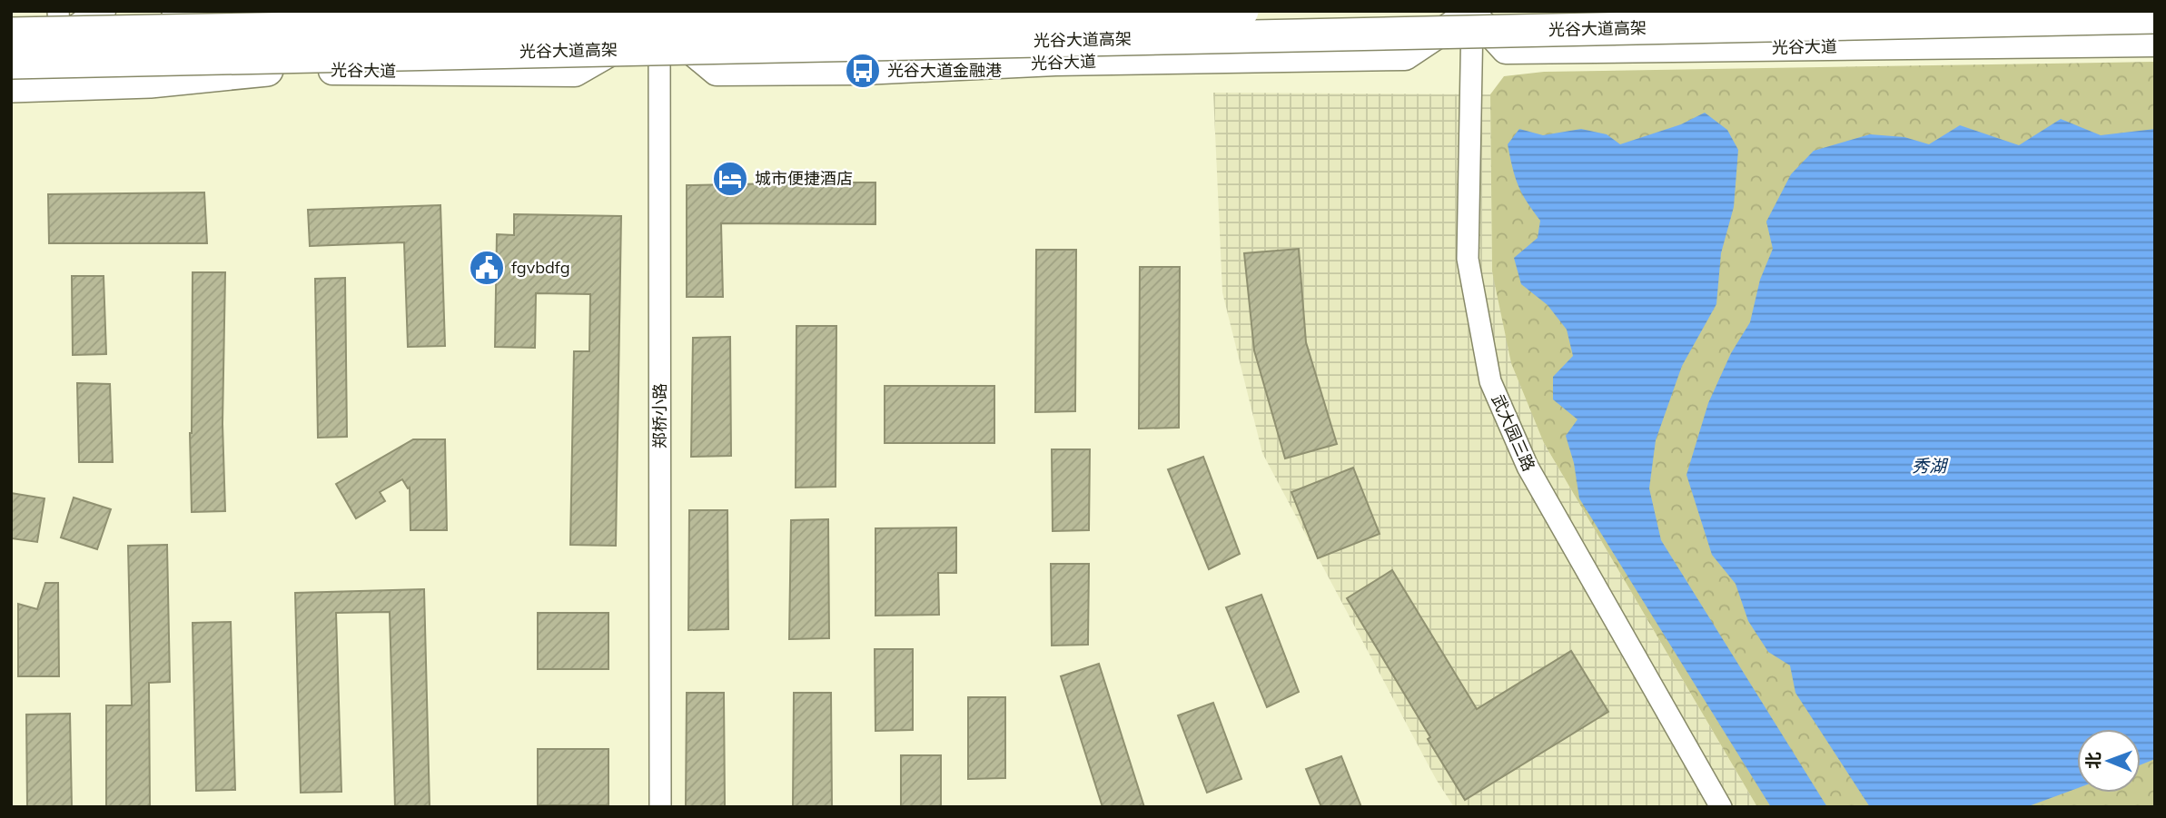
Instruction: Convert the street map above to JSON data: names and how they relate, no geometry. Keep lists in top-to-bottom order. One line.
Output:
{"streets":{"highway":["光谷大道高架"],"main road":["光谷大道"],"street":["郑桥小路","武大园三路"]},"crossings":[["光谷大道","郑桥小路"],["光谷大道","武大园三路"]],"water":["秀湖"],"places":{"bus stop":["光谷大道金融港"],"hotel":["城市便捷酒店"],"public building":["fgvbdfg"]},"north":"left"}
